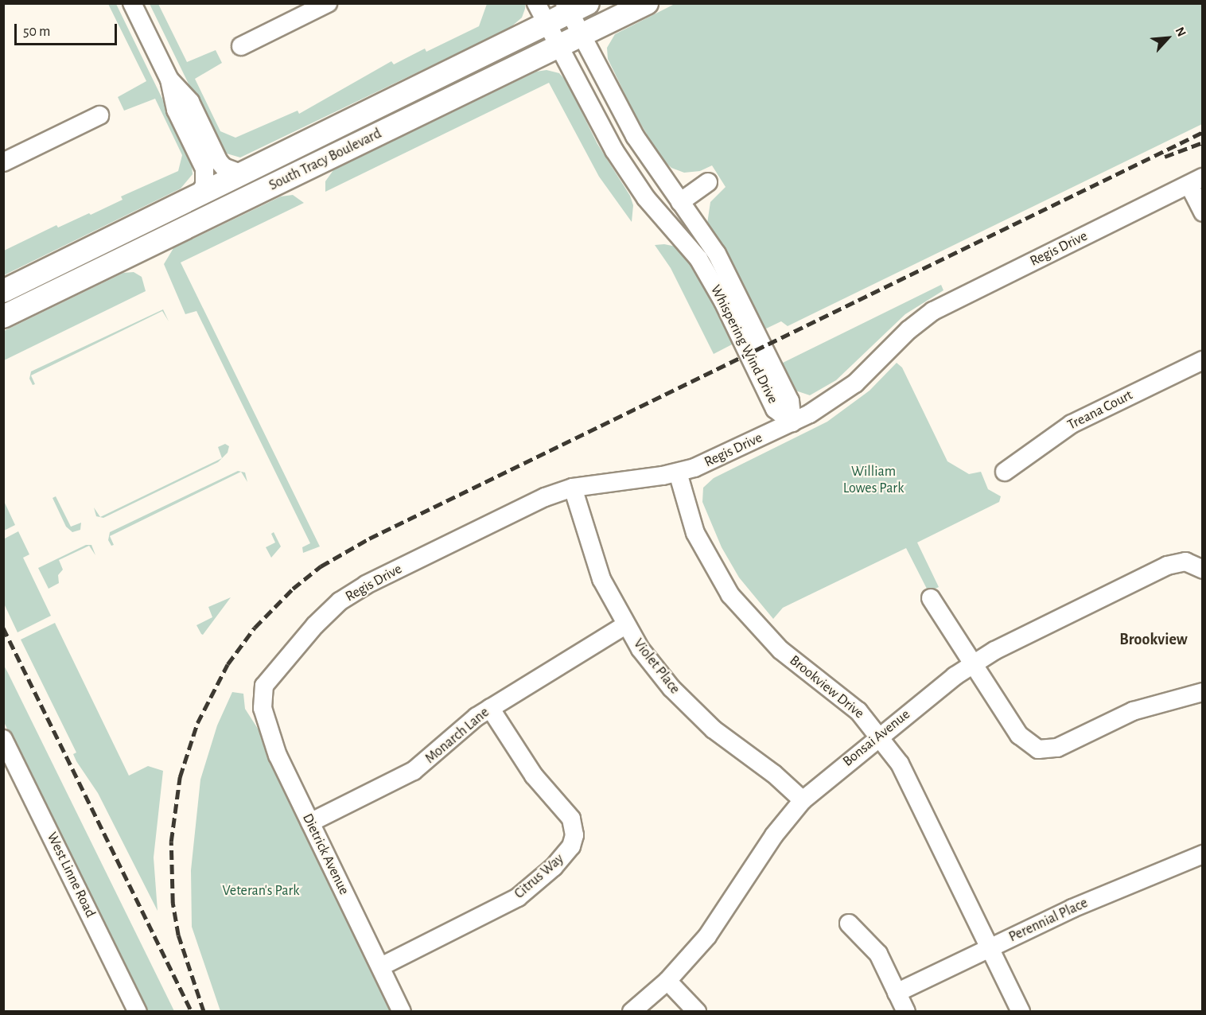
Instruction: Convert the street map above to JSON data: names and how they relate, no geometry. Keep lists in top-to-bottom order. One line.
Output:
{"streets":{"main road":["South Tracy Boulevard"],"street":["Regis Drive","Whispering Wind Drive","Treana Court","Violet Place","Brookview Drive","Monarch Lane","Bonsai Avenue","Dietrick Avenue","West Linne Road","Citrus Way","Perennial Place"]},"crossings":[["South Tracy Boulevard","Whispering Wind Drive"],["Regis Drive","Whispering Wind Drive"],["Regis Drive","Violet Place"],["Regis Drive","Brookview Drive"],["Regis Drive","Dietrick Avenue"],["Violet Place","Monarch Lane"],["Violet Place","Bonsai Avenue"],["Brookview Drive","Bonsai Avenue"],["Brookview Drive","Perennial Place"],["Monarch Lane","Dietrick Avenue"],["Monarch Lane","Citrus Way"],["Dietrick Avenue","Citrus Way"]],"districts":["Brookview"],"parks":["William Lowes Park","Veteran's Park"],"scale_bar":"50 m","north":"top right"}
